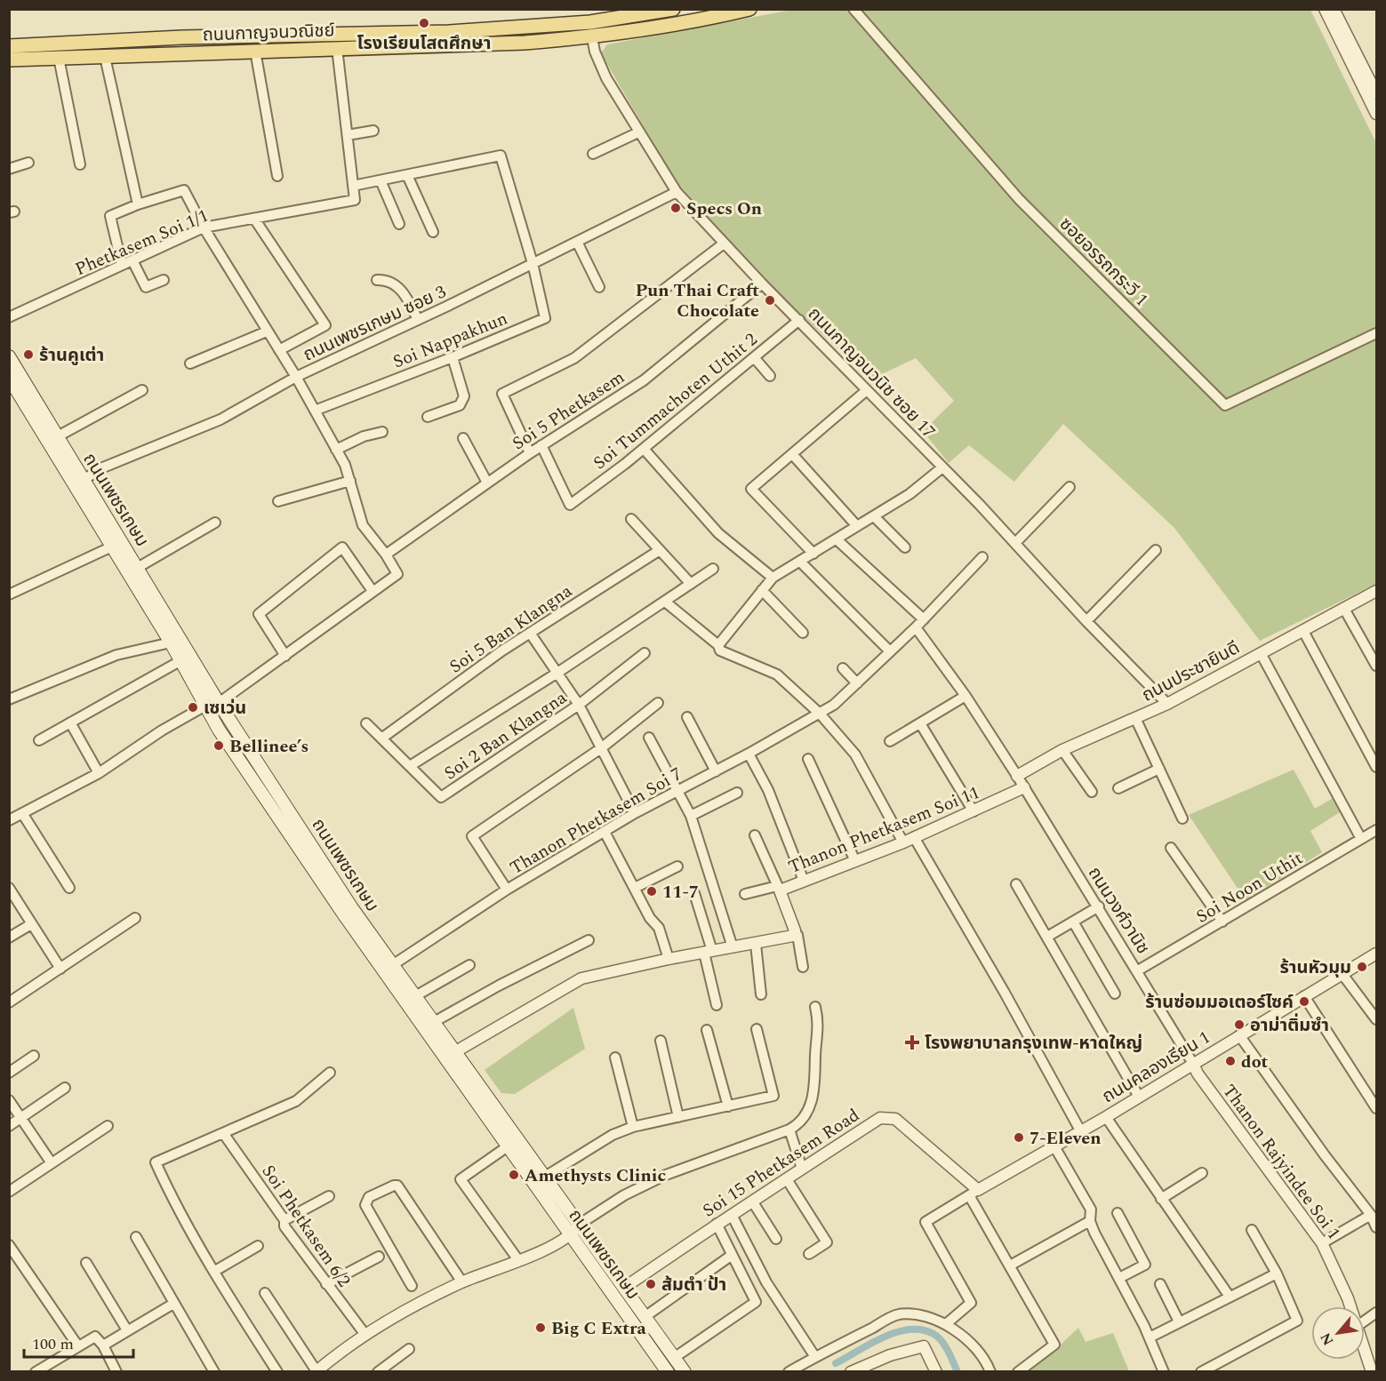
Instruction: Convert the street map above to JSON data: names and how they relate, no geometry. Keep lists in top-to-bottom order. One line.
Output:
{"streets":{"main road":["ถนนกาญจนวณิชย์","ถนนเพชรเกษม"],"street":["Phetkasem Soi 1/1","ซอยอรรถกระวี 1","ถนนเพชรเกษม ซอย 3","Soi Nappakhun","ถนนกาญจนวนิช ซอย 17","Soi Tummachoten Uthit 2","Soi 5 Phetkasem","Soi 5 Ban Klangna","ถนนประชายินดี","Soi 2 Ban Klangna","Thanon Phetkasem Soi 7","Thanon Phetkasem Soi 11","Soi Noon Uthit","ถนนวงศ์วานิช","ถนนคลองเรียน 1","Thanon Rajyindee Soi 1","Soi 15 Phetkasem Road","Soi Phetkasem 6/2"]},"crossings":[["ถนนกาญจนวณิชย์","ถนนกาญจนวนิช ซอย 17"],["ถนนเพชรเกษม ซอย 3","Soi Nappakhun"],["ถนนเพชรเกษม ซอย 3","ถนนกาญจนวนิช ซอย 17"],["ถนนเพชรเกษม ซอย 3","ถนนเพชรเกษม"],["ถนนกาญจนวนิช ซอย 17","Soi Tummachoten Uthit 2"],["ถนนกาญจนวนิช ซอย 17","Soi 5 Phetkasem"],["ถนนกาญจนวนิช ซอย 17","ถนนประชายินดี"],["Soi Tummachoten Uthit 2","Soi 5 Phetkasem"],["ถนนเพชรเกษม","Thanon Phetkasem Soi 7"],["ถนนเพชรเกษม","Soi 15 Phetkasem Road"],["Soi 5 Ban Klangna","Soi 2 Ban Klangna"],["ถนนประชายินดี","ถนนวงศ์วานิช"],["Thanon Phetkasem Soi 7","ถนนวงศ์วานิช"],["Thanon Phetkasem Soi 11","ถนนวงศ์วานิช"],["Soi Noon Uthit","ถนนวงศ์วานิช"],["ถนนวงศ์วานิช","ถนนคลองเรียน 1"],["ถนนวงศ์วานิช","Thanon Rajyindee Soi 1"],["ถนนคลองเรียน 1","Thanon Rajyindee Soi 1"],["ถนนคลองเรียน 1","Soi 15 Phetkasem Road"]],"places":{"other":["โรงเรียนโสตศึกษา","Specs On","Pun Thai Craft Chocolate","ร้านคูเต่า","เซเว่น","Bellinee’s","11-7","ร้านหัวมุม","ร้านซ่อมมอเตอร์ไซค์","อาม่าติ่มซำ","dot","7-Eleven","Amethysts Clinic","ส้มตำ ป้า","Big C Extra"],"health":["โรงพยาบาลกรุงเทพ-หาดใหญ่"]},"scale_bar":"100 m","north":"bottom left"}
